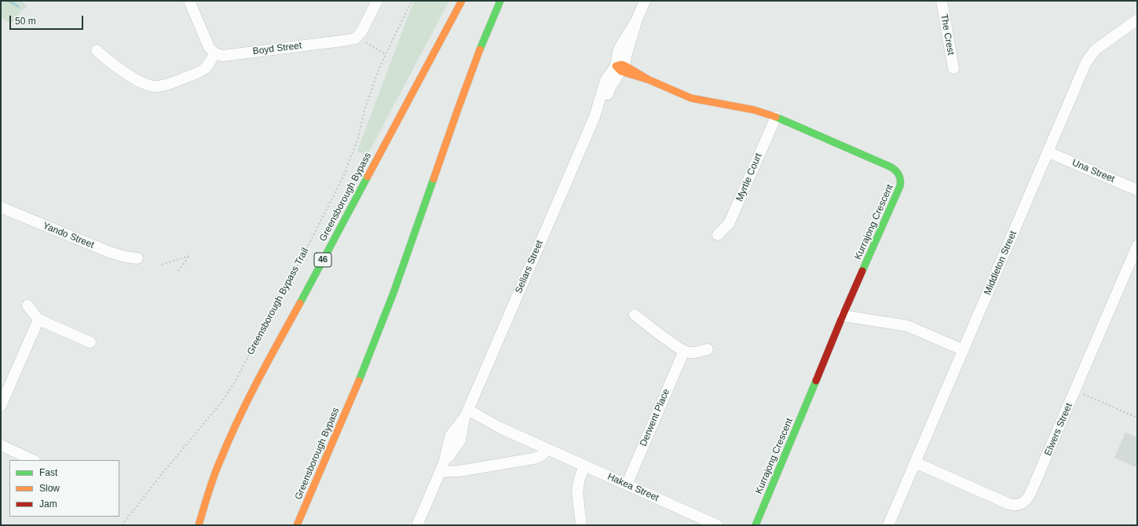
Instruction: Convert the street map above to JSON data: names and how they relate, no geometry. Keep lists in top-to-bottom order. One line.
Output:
{"streets":{"main road":["Greensborough Bypass","Kurrajong Crescent","46"],"street":["The Crest","Boyd Street","Una Street","Myrtle Court","Yando Street","Middleton Street","Sellars Street","Derwent Place","Elwers Street","Hakea Street"],"path":["Greensborough Bypass Trail"]},"crossings":[["Una Street","Middleton Street"],["Myrtle Court","Kurrajong Crescent"],["Kurrajong Crescent","Sellars Street"],["Middleton Street","Elwers Street"],["Sellars Street","Hakea Street"],["Derwent Place","Hakea Street"]],"legend":["Fast","Slow","Jam"],"scale_bar":"50 m"}
